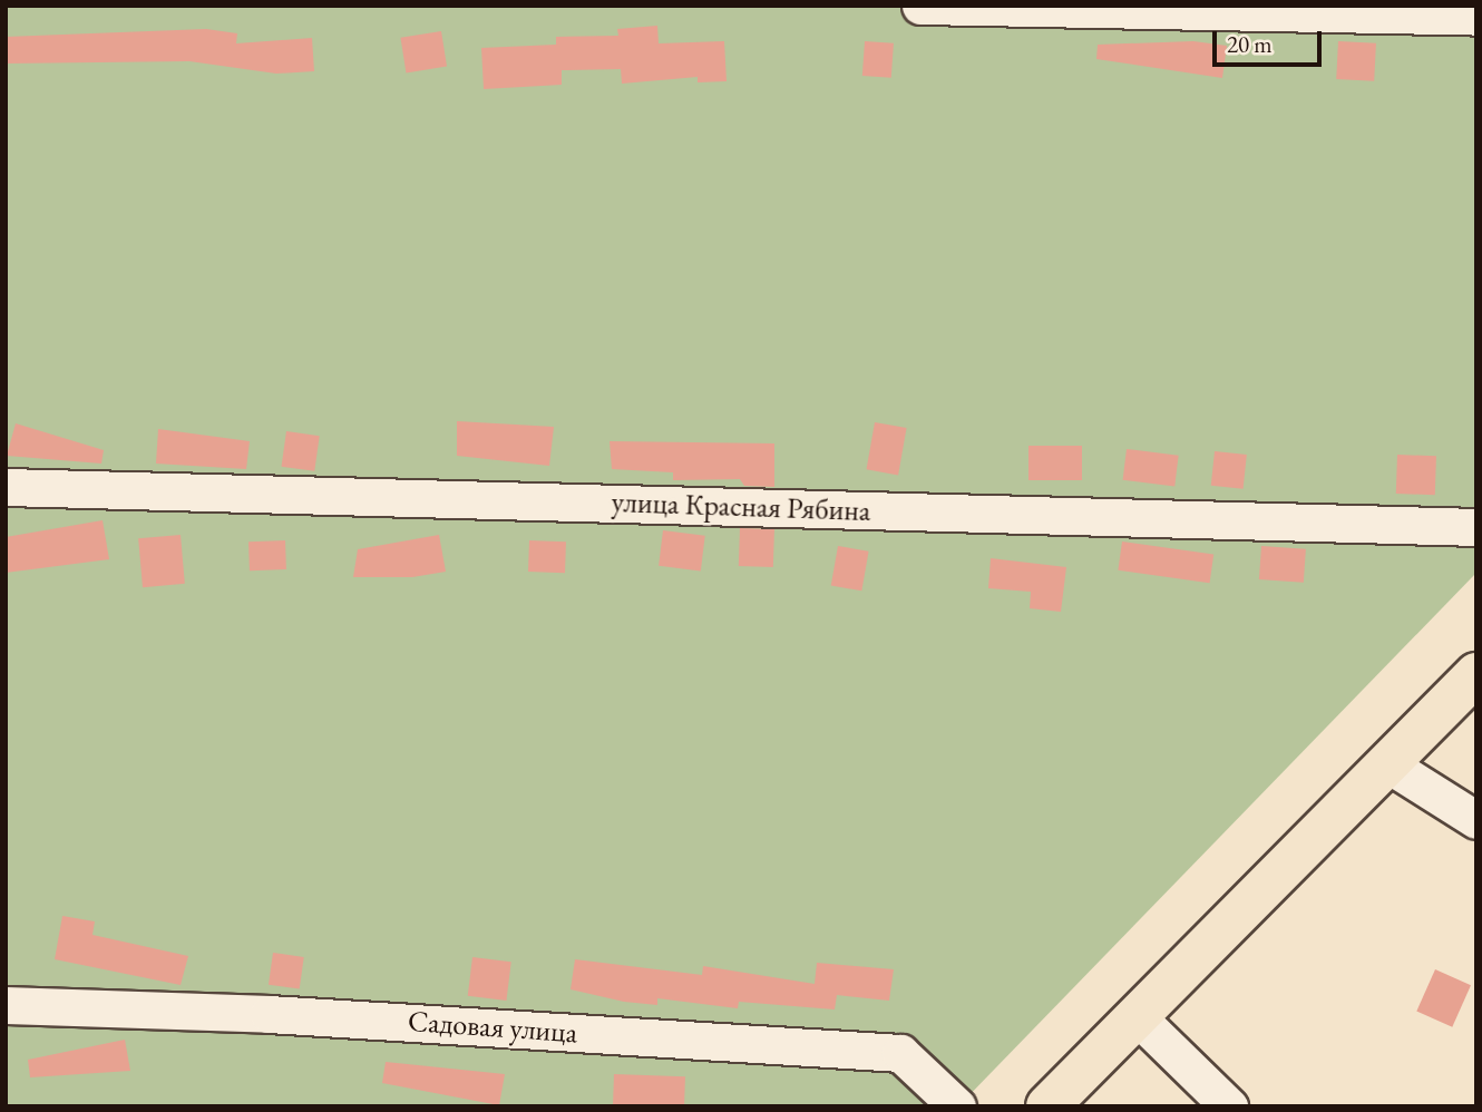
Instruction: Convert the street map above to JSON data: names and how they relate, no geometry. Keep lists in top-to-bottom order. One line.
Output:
{"streets":{"lane":["улица Красная Рябина","Садовая улица"]},"scale_bar":"20 m"}
